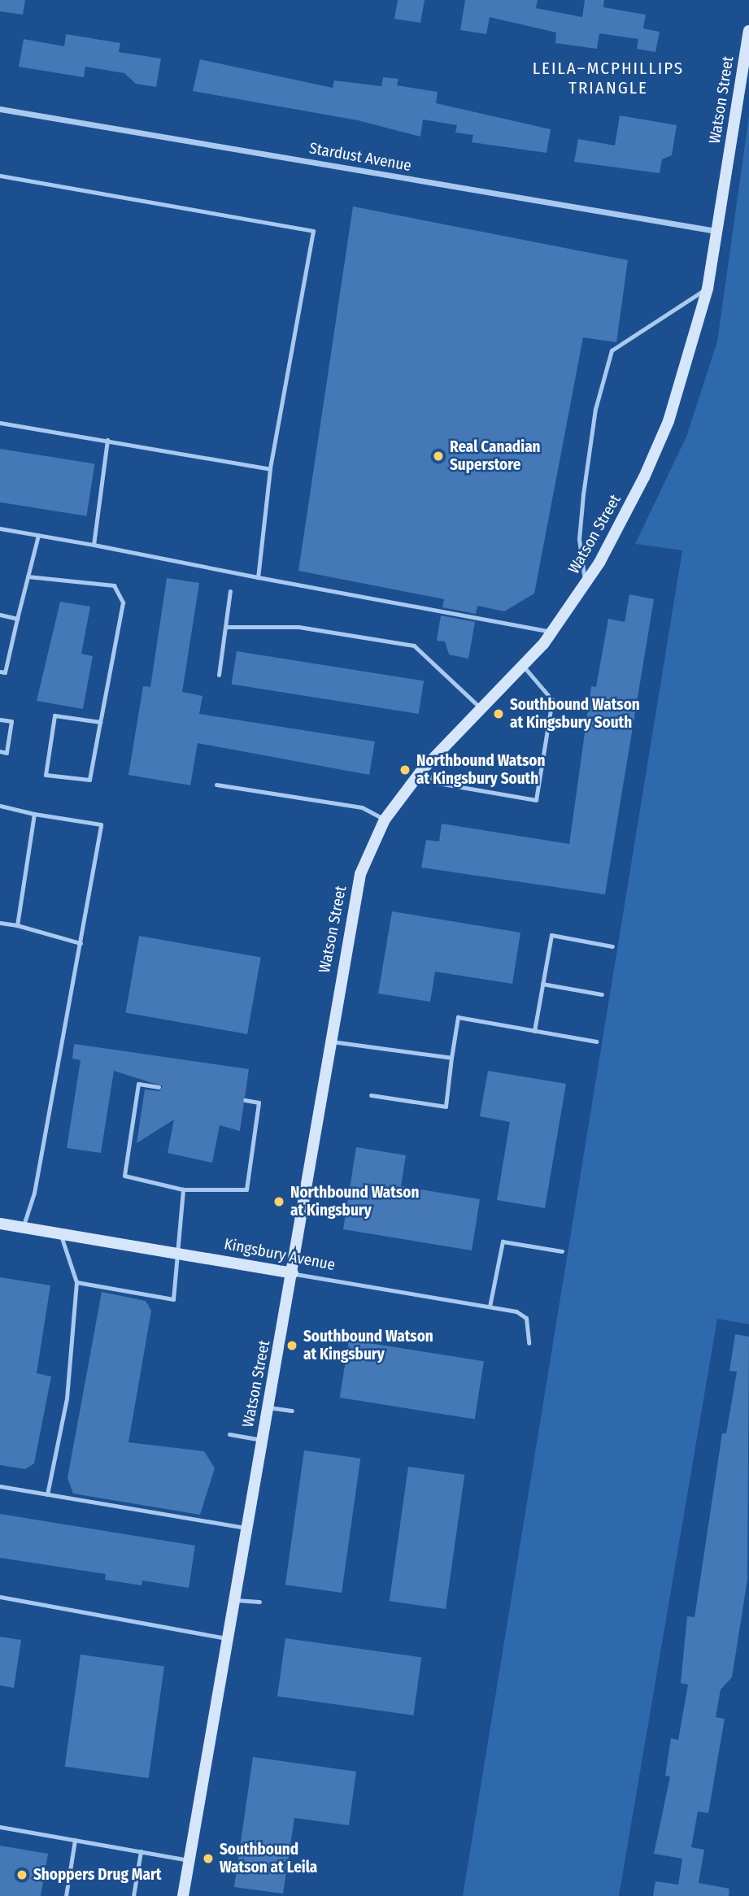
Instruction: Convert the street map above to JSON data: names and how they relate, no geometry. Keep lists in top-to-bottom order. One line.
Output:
{"streets":{"street":["Watson Street","Stardust Avenue","Kingsbury Avenue"]},"crossings":[["Watson Street","Stardust Avenue"],["Watson Street","Kingsbury Avenue"]],"districts":["LEILA–MCPHILLIPS TRIANGLE"],"places":["Real Canadian Superstore","Southbound Watson at Kingsbury South","Northbound Watson at Kingsbury South","Northbound Watson at Kingsbury","Southbound Watson at Kingsbury","Southbound Watson at Leila","Shoppers Drug Mart"]}
